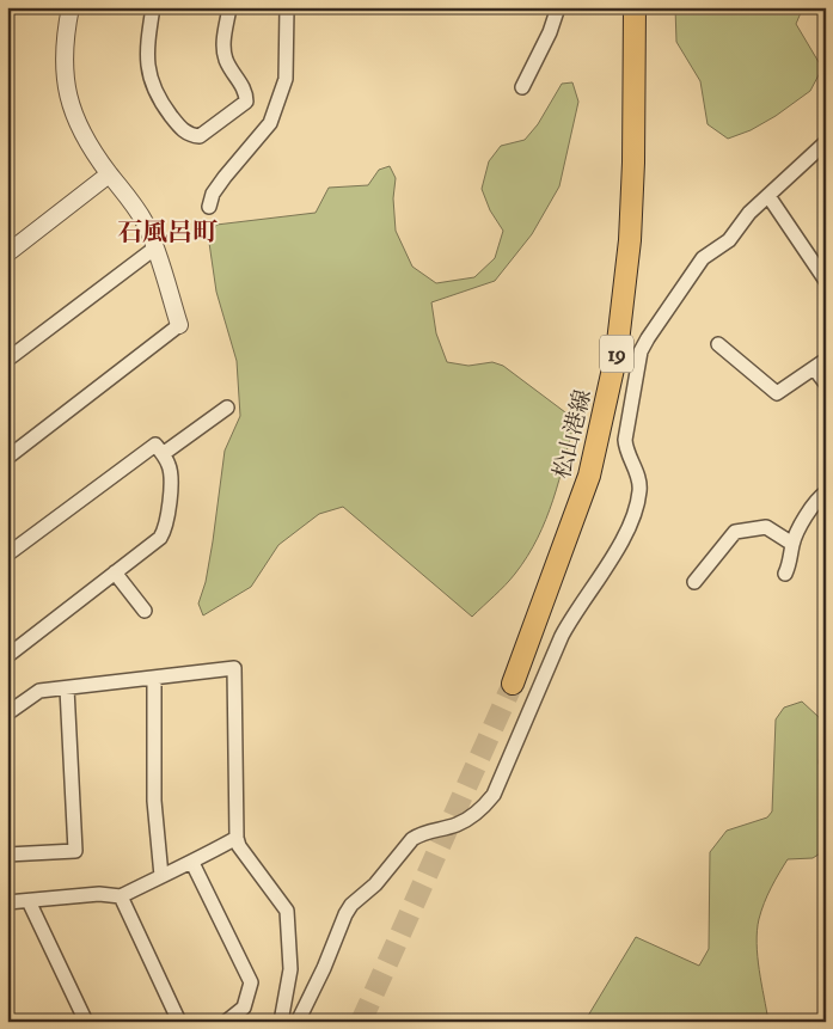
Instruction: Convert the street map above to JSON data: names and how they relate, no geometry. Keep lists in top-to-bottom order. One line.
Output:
{"streets":{"main road":["19","松山港線"]},"districts":["石風呂町"]}
